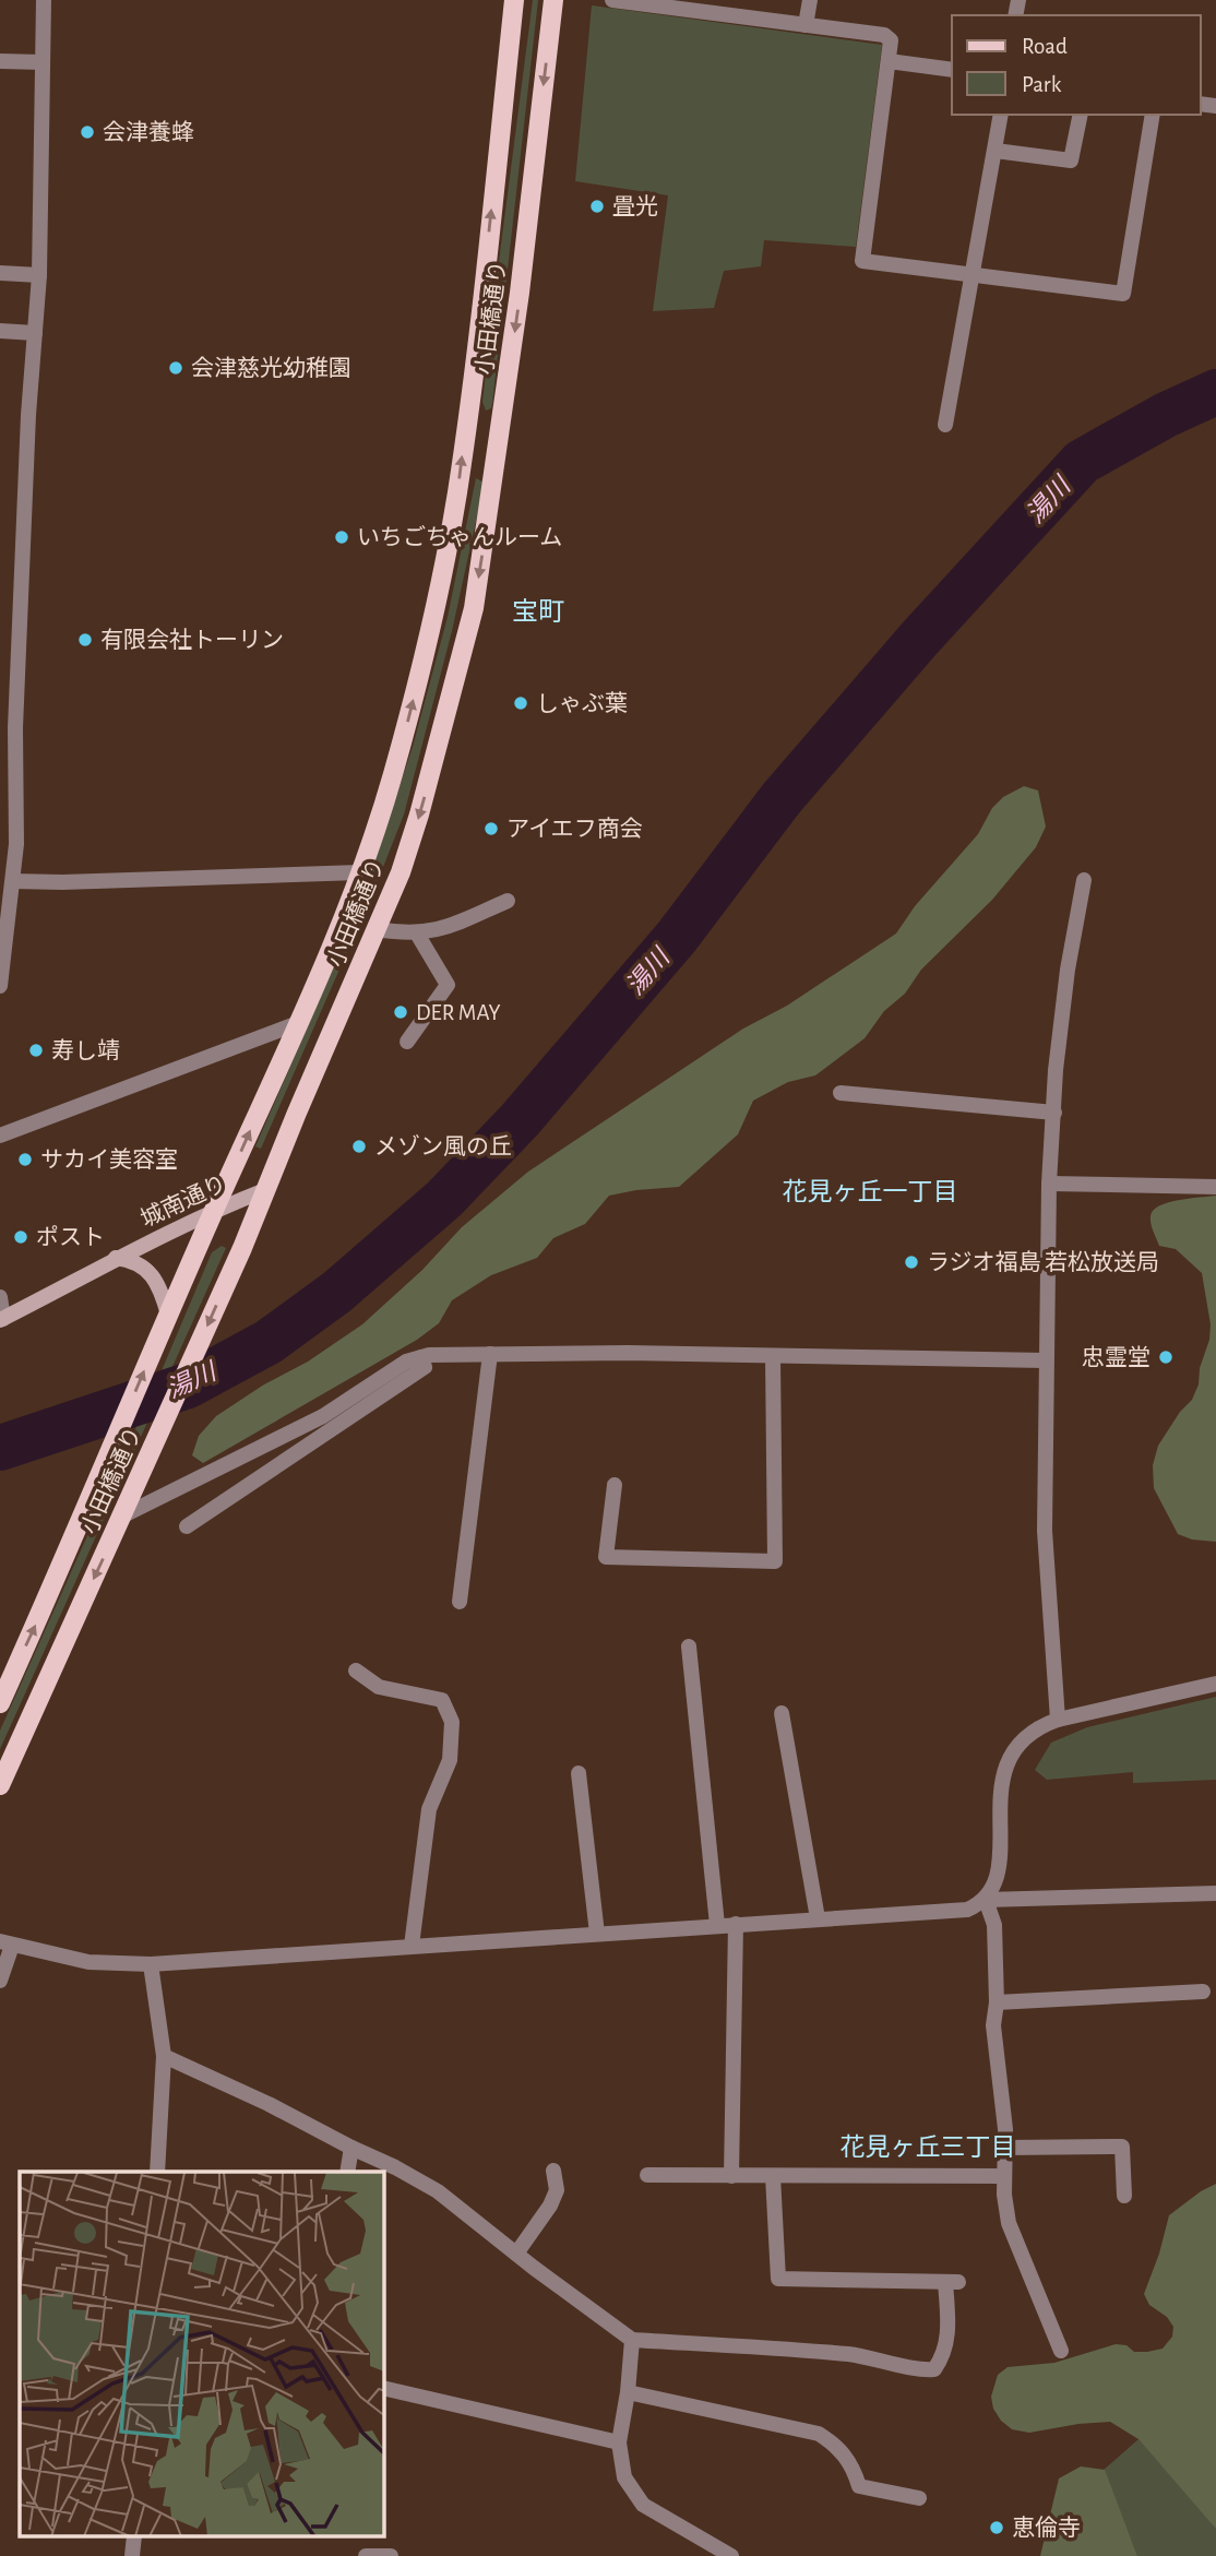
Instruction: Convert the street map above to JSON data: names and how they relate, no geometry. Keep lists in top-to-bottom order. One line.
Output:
{"streets":{"main road":["小田橋通り"],"street":["城南通り"]},"crossings":[["小田橋通り","城南通り"]],"districts":["宝町","花見ヶ丘一丁目","花見ヶ丘三丁目"],"water":["湯川"],"places":["会津養蜂","畳光","会津慈光幼稚園","いちごちゃんルーム","有限会社トーリン","しゃぶ葉","アイエフ商会","DER MAY","寿し靖","メゾン風の丘","サカイ美容室","ポスト","ラジオ福島 若松放送局","忠霊堂","恵倫寺"],"legend":["Road","Park"]}
